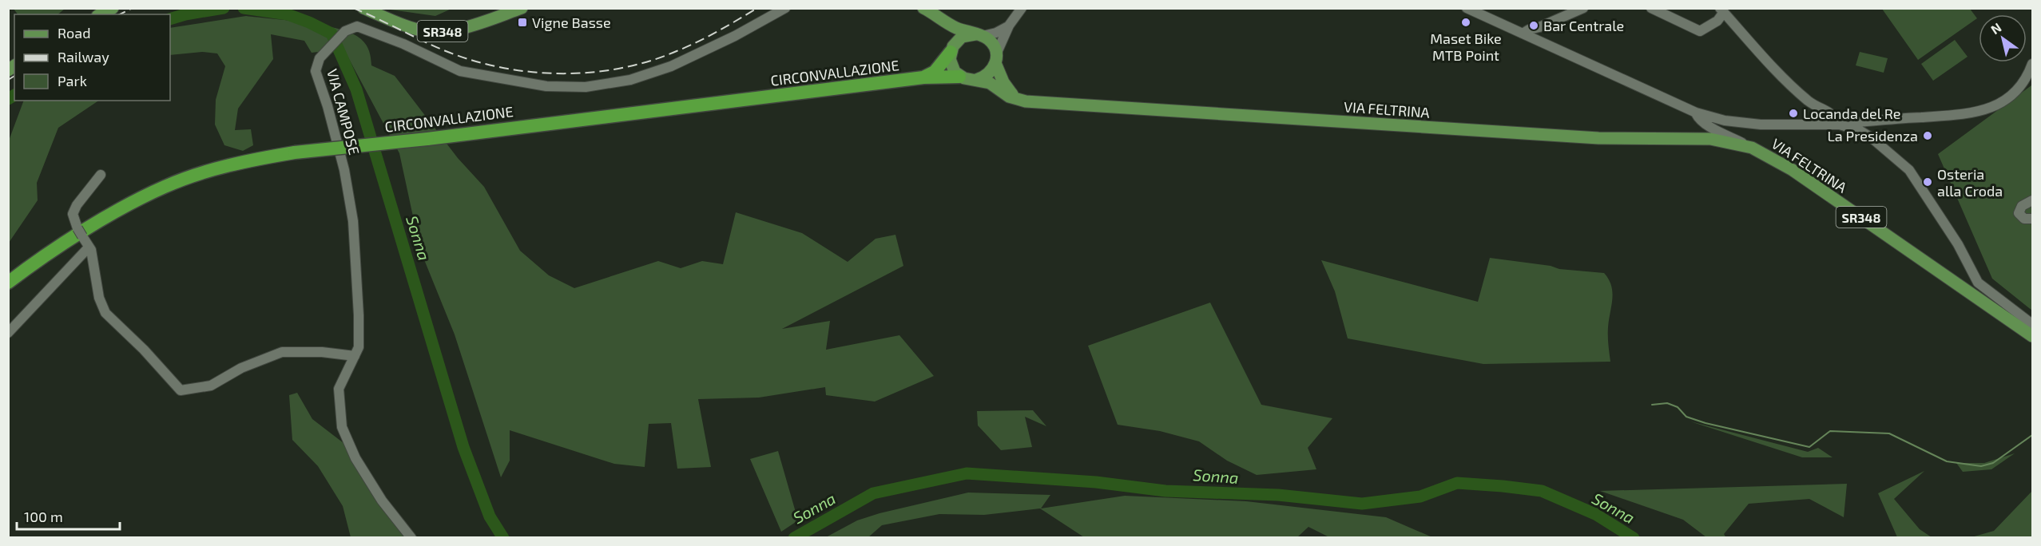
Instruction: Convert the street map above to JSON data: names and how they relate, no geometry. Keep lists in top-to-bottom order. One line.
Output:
{"streets":{"highway":["CIRCONVALLAZIONE"],"main road":["SR348","VIA FELTRINA"],"street":["VIA CAMPOSE"]},"crossings":[["CIRCONVALLAZIONE","VIA FELTRINA"]],"water":["Sonna"],"places":{"transit":["Vigne Basse"],"other":["Maset Bike MTB Point","Bar Centrale","Locanda del Re","La Presidenza","Osteria alla Croda"]},"legend":["Road","Railway","Park"],"scale_bar":"100 m","north":"top left"}
